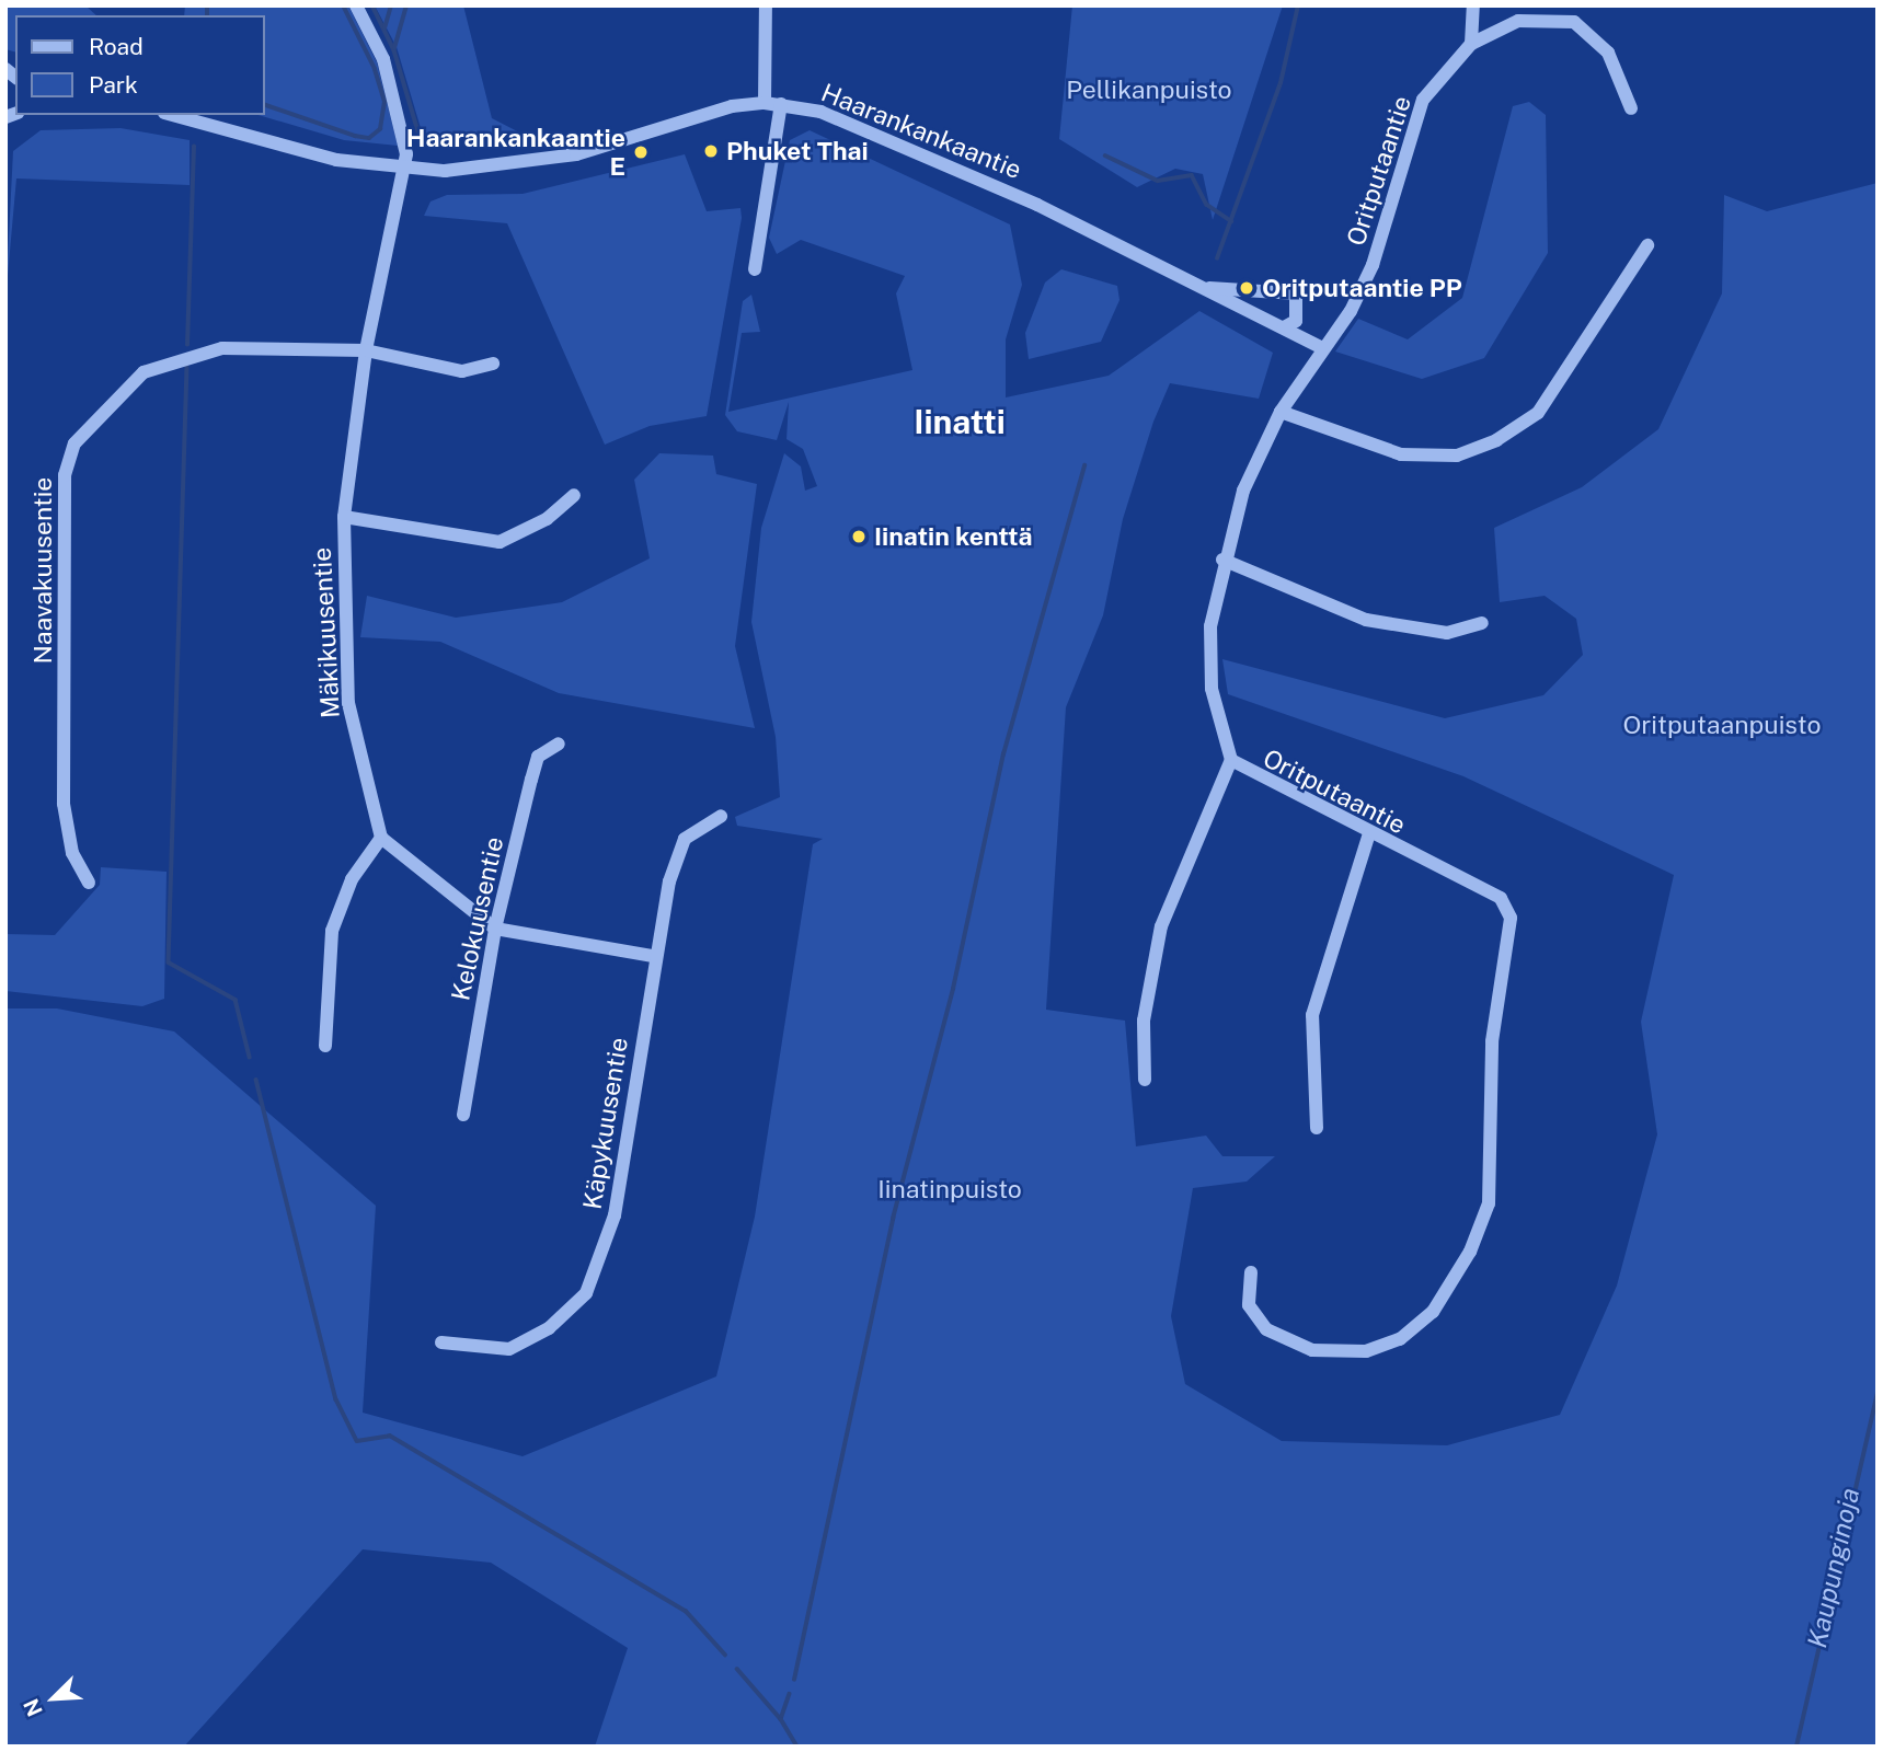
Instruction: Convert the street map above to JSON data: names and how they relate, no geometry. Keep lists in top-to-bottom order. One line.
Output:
{"streets":{"street":["Haarankankaantie","Oritputaantie","Naavakuusentie","Mäkikuusentie","Kelokuusentie","Käpykuusentie"]},"crossings":[["Haarankankaantie","Oritputaantie"],["Haarankankaantie","Mäkikuusentie"],["Naavakuusentie","Mäkikuusentie"]],"districts":["Iinatti"],"water":["Kaupunginoja"],"parks":["Pellikanpuisto","Oritputaanpuisto","Iinatinpuisto"],"places":["Phuket Thai","Haarankankaantie E","Oritputaantie PP","Iinatin kenttä"],"legend":["Road","Park"],"north":"bottom left"}
